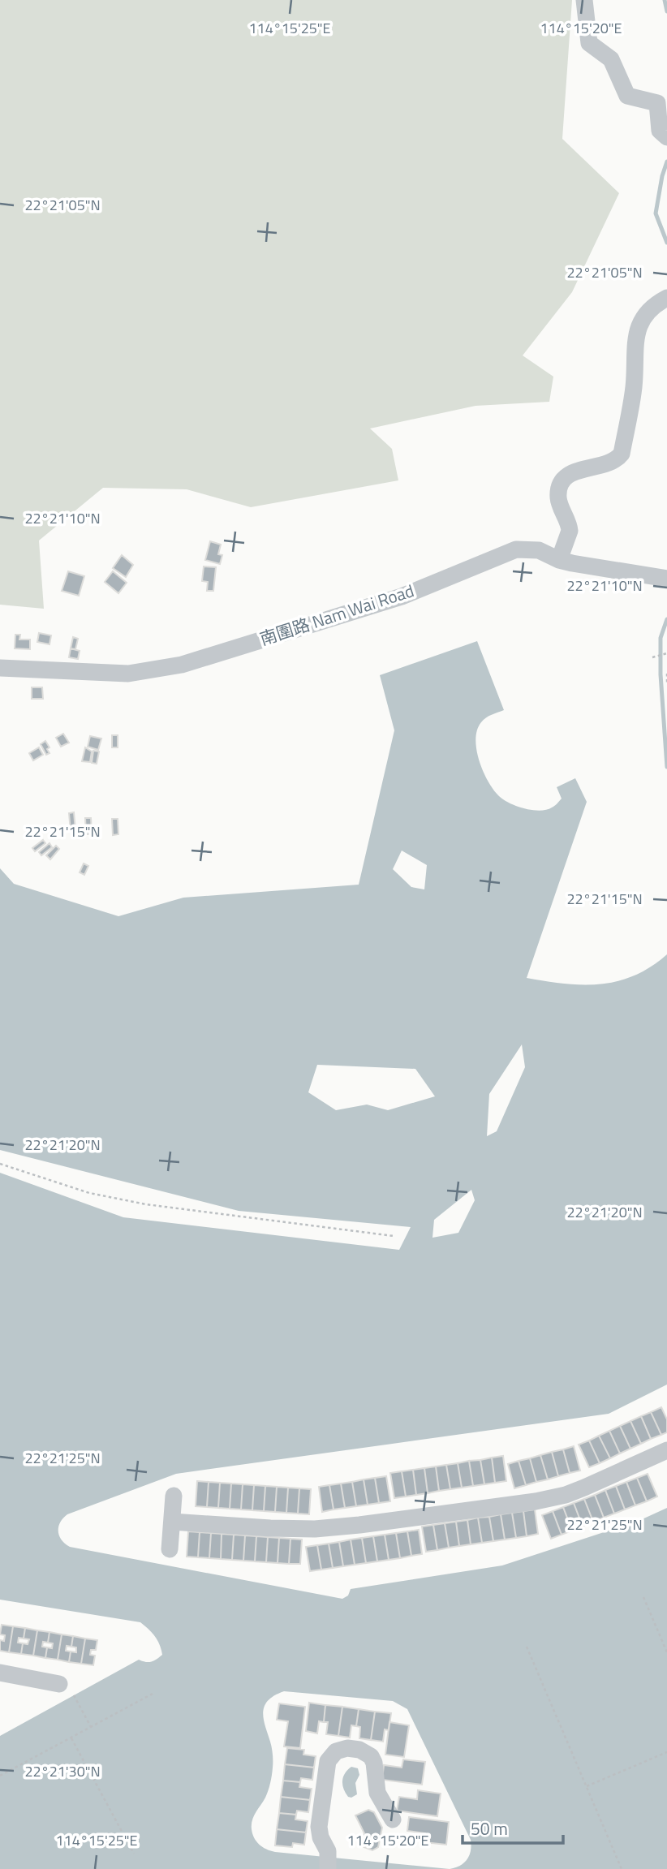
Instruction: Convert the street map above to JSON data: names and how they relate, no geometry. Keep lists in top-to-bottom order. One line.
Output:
{"streets":{"street":["南圍路 Nam Wai Road"]},"scale_bar":"50 m","coordinates":["114°15'25\"E","114°15'20\"E","22°21'05\"N","22°21'10\"N","22°21'15\"N","22°21'20\"N","22°21'25\"N","22°21'30\"N"]}
